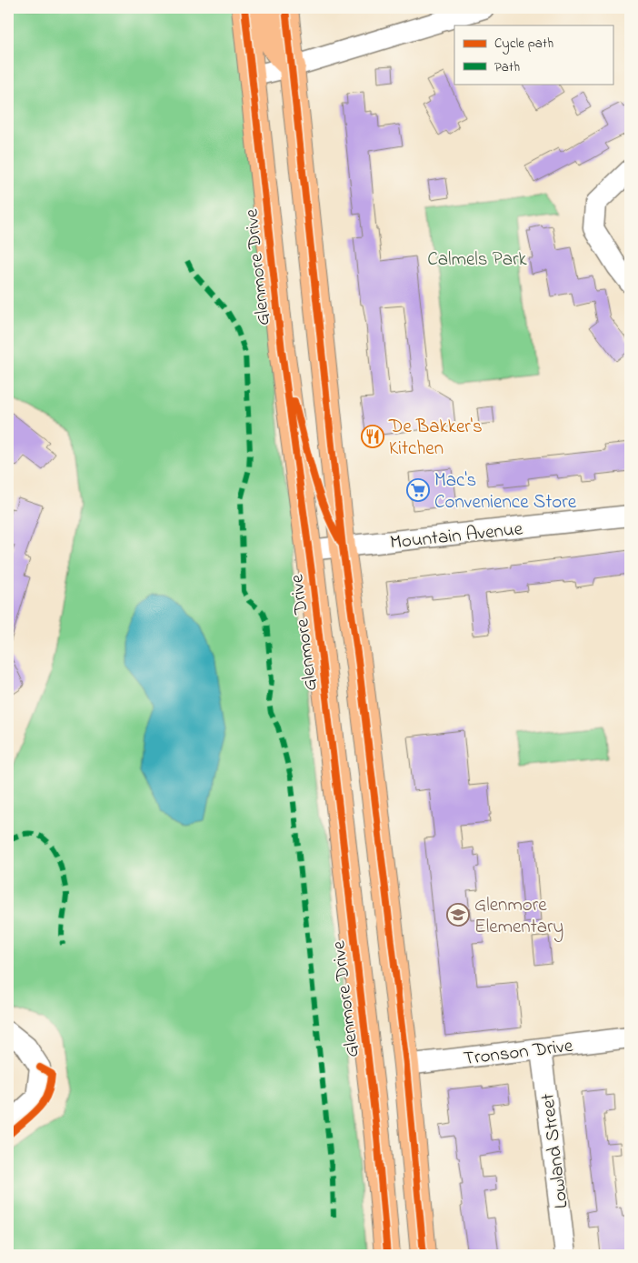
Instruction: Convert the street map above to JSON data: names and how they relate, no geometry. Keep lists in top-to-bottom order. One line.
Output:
{"streets":{"main road":["Glenmore Drive"],"street":["Mountain Avenue","Tronson Drive","Lowland Street"]},"crossings":[["Glenmore Drive","Mountain Avenue"],["Tronson Drive","Lowland Street"]],"parks":["Calmels Park"],"places":{"restaurant":["De Bakker's Kitchen"],"supermarket":["Mac's Convenience Store"],"school or university":["Glenmore Elementary"]},"legend":["Cycle path","Path"]}
